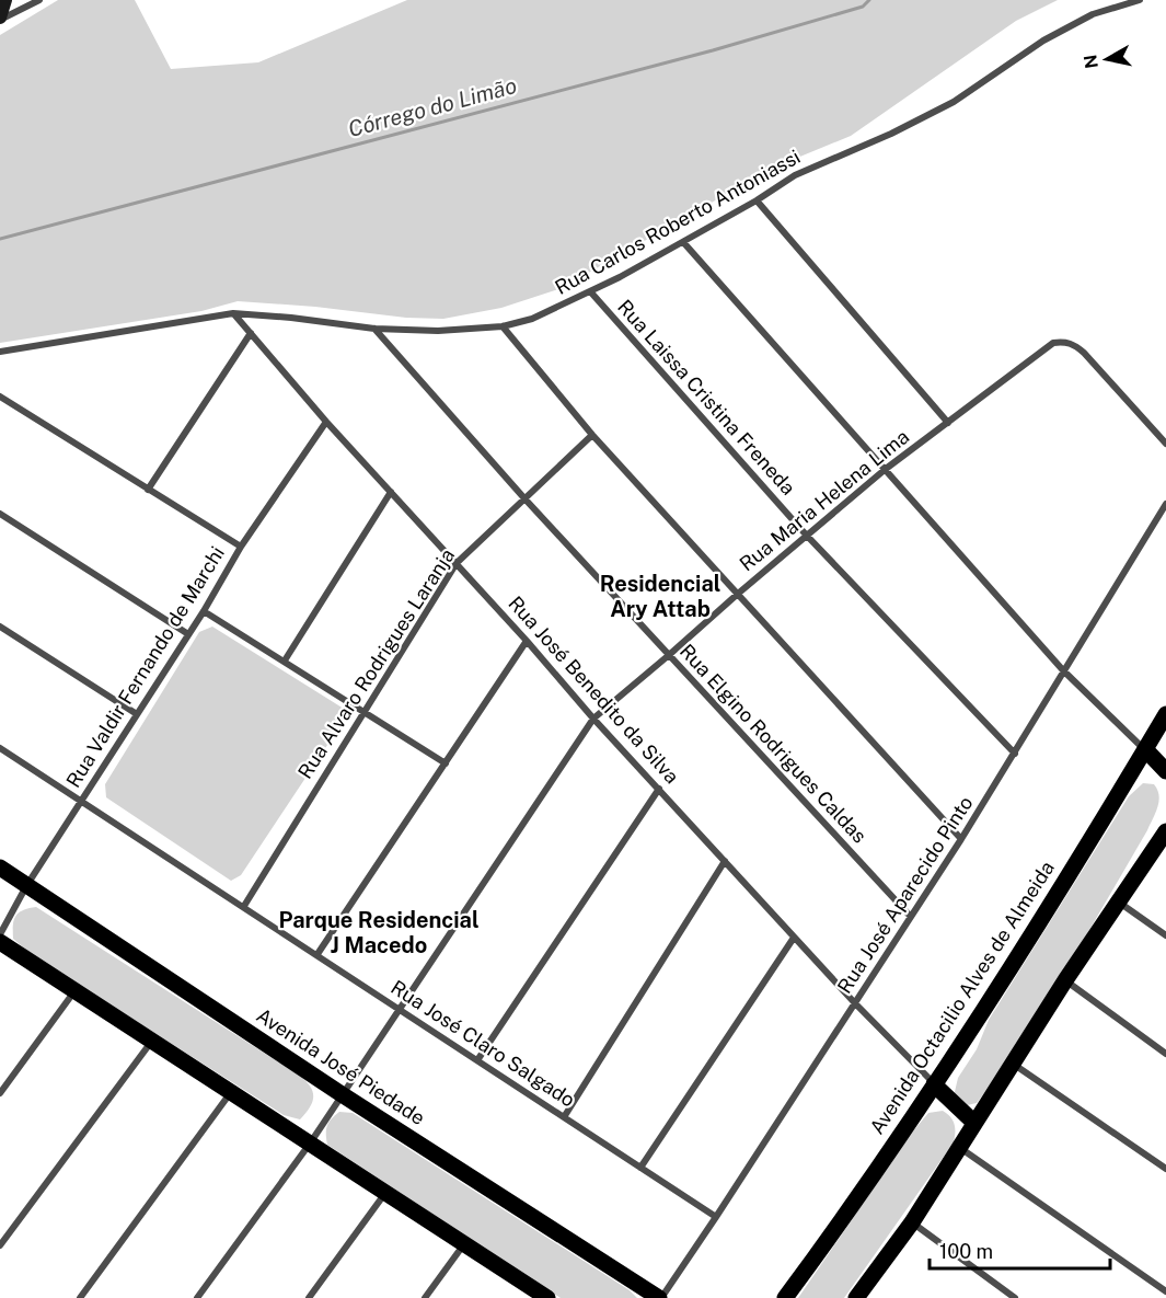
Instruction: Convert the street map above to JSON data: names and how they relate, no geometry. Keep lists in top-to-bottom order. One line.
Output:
{"streets":{"main road":["Avenida Octacilio Alves de Almeida","Avenida José Piedade"],"street":["Rua Carlos Roberto Antoniassi","Rua Laissa Cristina Freneda","Rua Maria Helena Lima","Rua Alvaro Rodrigues Laranja","Rua Valdir Fernando de Marchi","Rua José Benedito da Silva","Rua Elgino Rodrigues Caldas","Rua José Aparecido Pinto","Rua José Claro Salgado"]},"crossings":[["Rua Carlos Roberto Antoniassi","Rua Laissa Cristina Freneda"],["Rua Carlos Roberto Antoniassi","Rua José Benedito da Silva"],["Rua Carlos Roberto Antoniassi","Rua Elgino Rodrigues Caldas"],["Rua Laissa Cristina Freneda","Rua Maria Helena Lima"],["Rua Laissa Cristina Freneda","Rua José Aparecido Pinto"],["Rua Maria Helena Lima","Rua José Benedito da Silva"],["Rua Maria Helena Lima","Rua Elgino Rodrigues Caldas"],["Rua Maria Helena Lima","Rua José Claro Salgado"],["Rua Maria Helena Lima","Avenida José Piedade"],["Rua Alvaro Rodrigues Laranja","Rua José Benedito da Silva"],["Rua Alvaro Rodrigues Laranja","Rua Elgino Rodrigues Caldas"],["Rua Alvaro Rodrigues Laranja","Rua José Claro Salgado"],["Rua Valdir Fernando de Marchi","Rua José Benedito da Silva"],["Rua Valdir Fernando de Marchi","Rua José Claro Salgado"],["Rua Valdir Fernando de Marchi","Avenida José Piedade"],["Rua José Benedito da Silva","Rua José Aparecido Pinto"],["Rua José Benedito da Silva","Avenida Octacilio Alves de Almeida"],["Rua Elgino Rodrigues Caldas","Rua José Aparecido Pinto"],["Rua José Aparecido Pinto","Rua José Claro Salgado"],["Rua José Aparecido Pinto","Avenida José Piedade"]],"districts":["Residencial Ary Attab","Parque Residencial J Macedo"],"water":["Córrego do Limão"],"scale_bar":"100 m","north":"left"}
